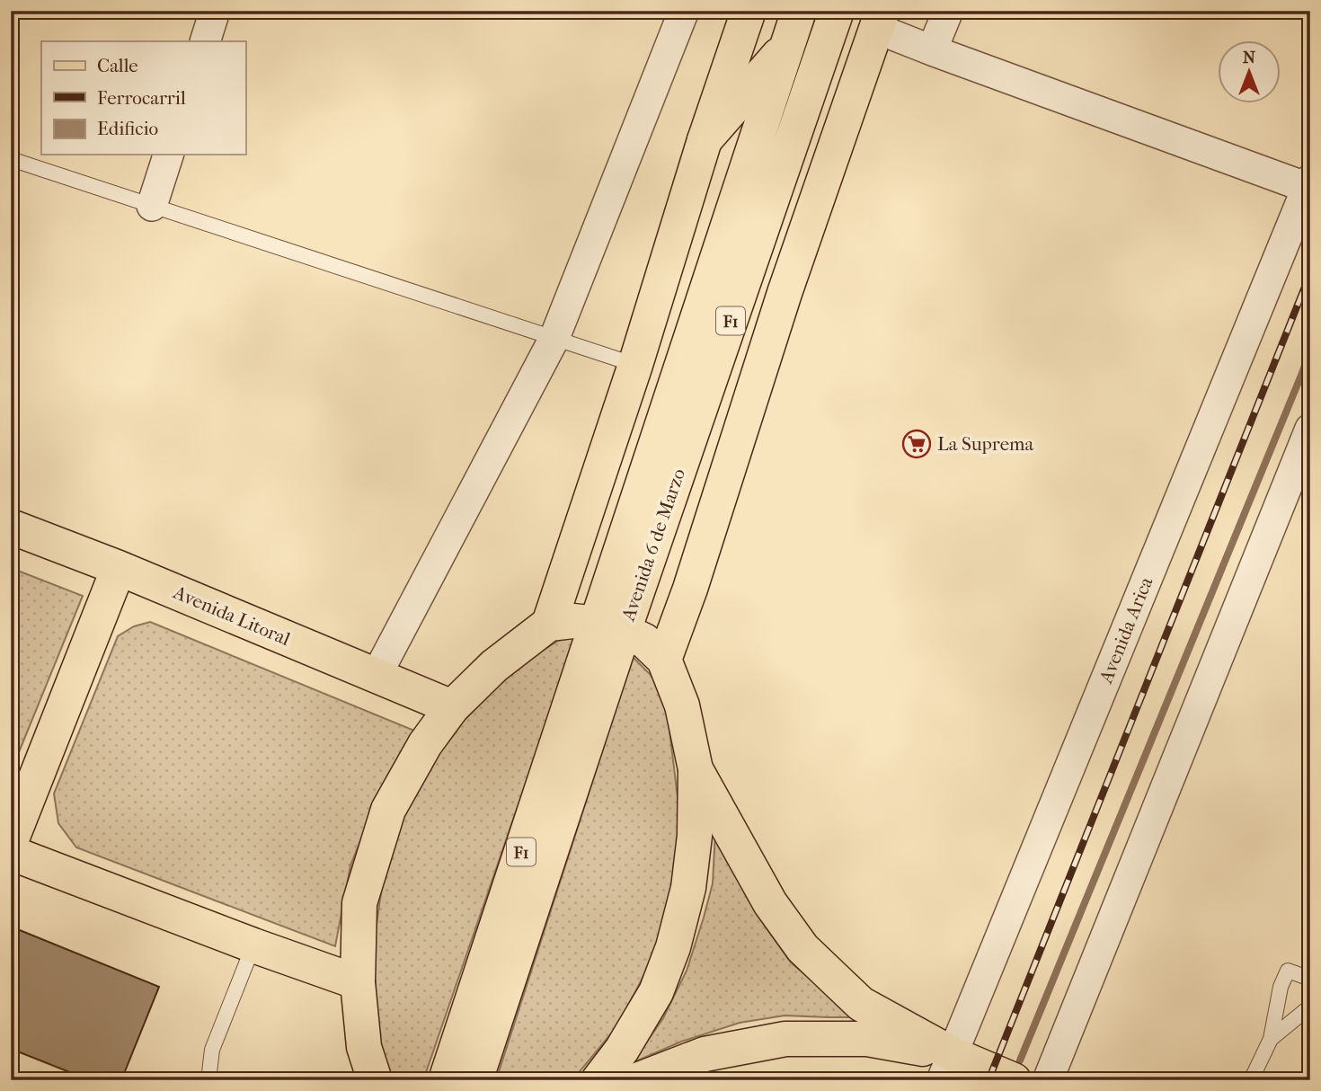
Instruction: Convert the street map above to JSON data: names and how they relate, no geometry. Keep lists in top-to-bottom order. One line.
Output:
{"streets":{"main road":["F1","Avenida 6 de Marzo","Avenida Litoral"],"street":["Avenida Arica"]},"places":{"supermarket":["La Suprema"]},"legend":["Calle","Ferrocarril","Edificio"],"north":"top"}
